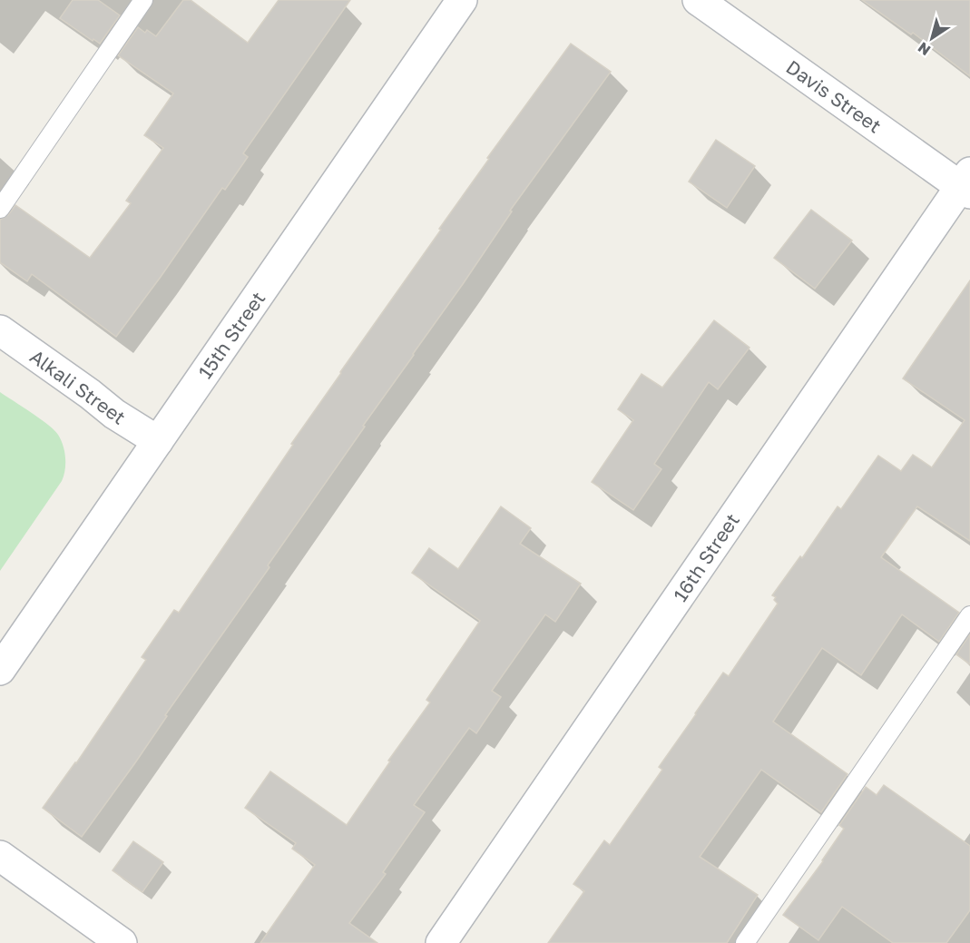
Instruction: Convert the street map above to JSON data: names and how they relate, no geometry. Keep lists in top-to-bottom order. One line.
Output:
{"streets":{"street":["Davis Street","15th Street","Alkali Street","16th Street"]},"crossings":[["Davis Street","16th Street"],["15th Street","Alkali Street"]],"north":"bottom left"}
